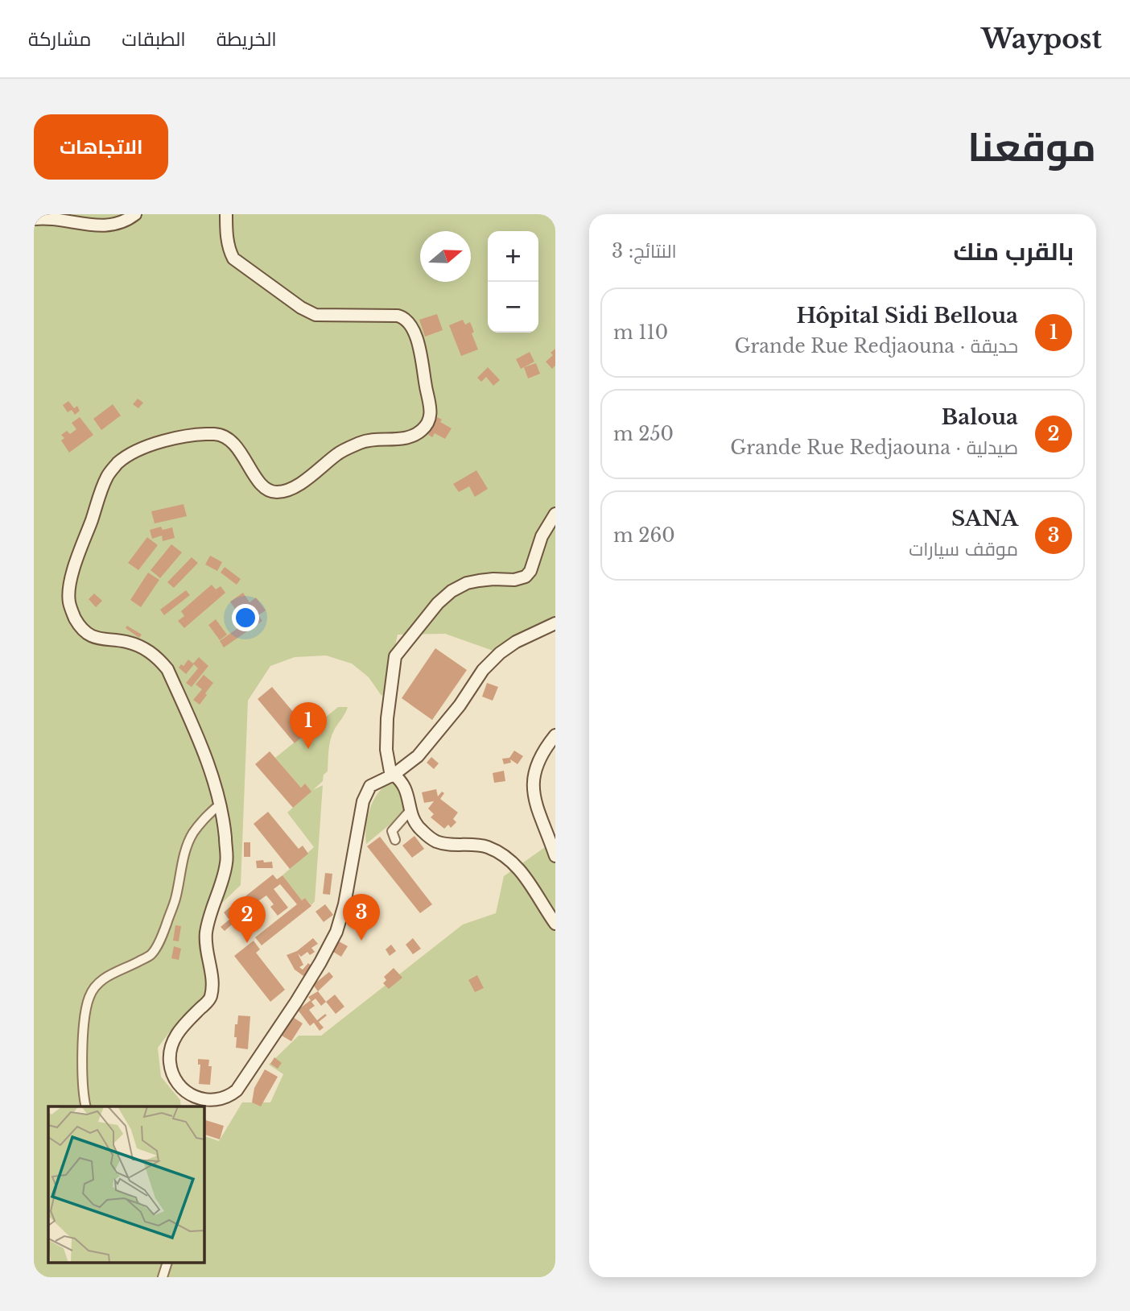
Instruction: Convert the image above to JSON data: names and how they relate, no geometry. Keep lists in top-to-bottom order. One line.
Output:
{"north":"right","page":{"header":"Waypost","nav":["الخريطة","الطبقات","مشاركة"],"title":"موقعنا","buttons":"الاتجاهات","heading":["بالقرب منك","النتائج: 3"],"map_buttons":["+","−"],"list":[{"mark":"1","name":"Hôpital Sidi Belloua","note":"حديقة · Grande Rue Redjaouna","value":"110 m"},{"mark":"2","name":"Baloua","note":"صيدلية · Grande Rue Redjaouna","value":"250 m"},{"mark":"3","name":"SANA","note":"موقف سيارات","value":"260 m"}],"pins":["1","3","2"]}}
